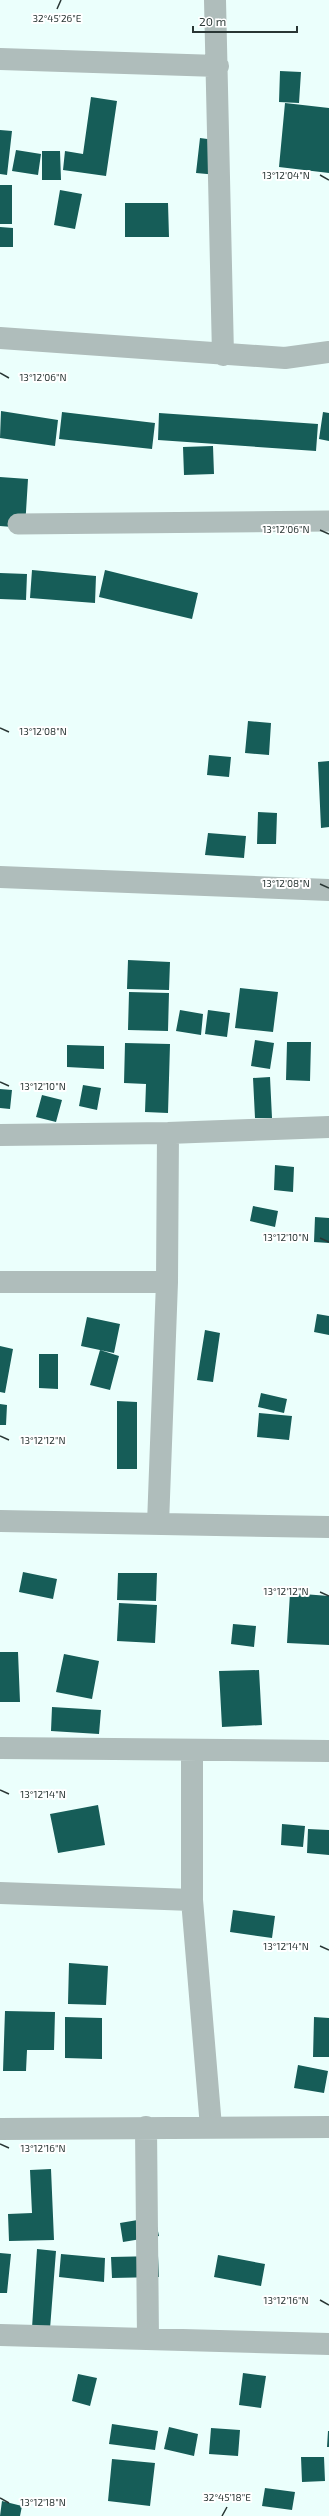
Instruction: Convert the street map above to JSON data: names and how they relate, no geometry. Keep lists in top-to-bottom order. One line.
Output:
{"scale_bar":"20 m","coordinates":["32°45'26\"E","13°12'04\"N","13°12'06\"N","13°12'08\"N","13°12'10\"N","13°12'12\"N","13°12'14\"N","13°12'16\"N","32°45'18\"E","13°12'18\"N"]}
